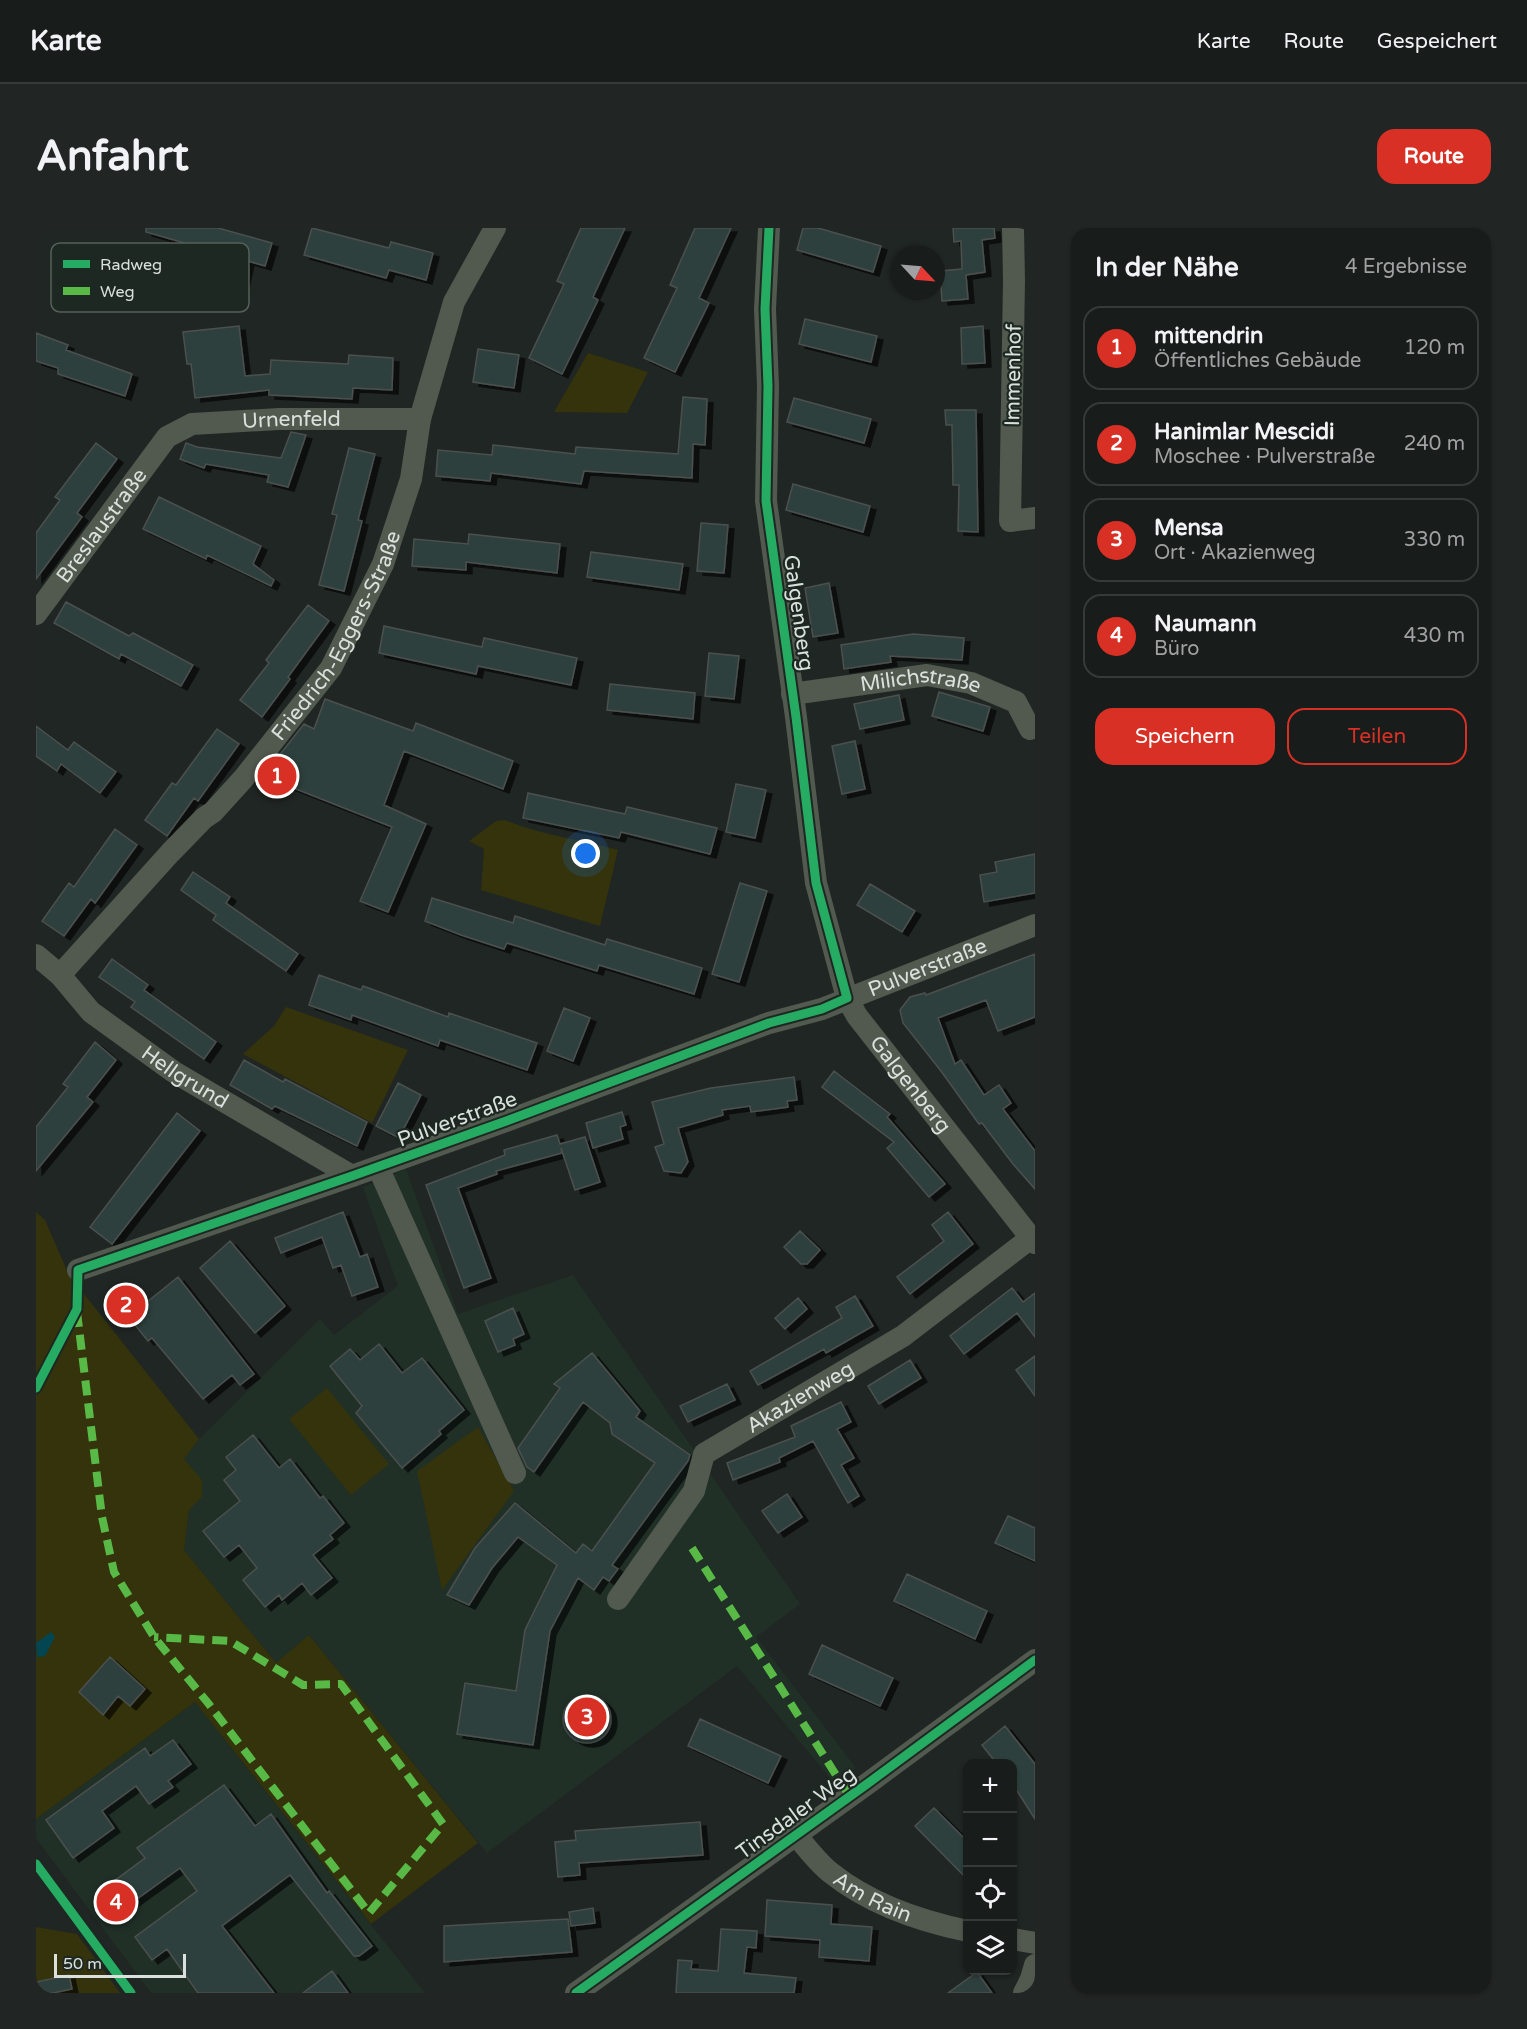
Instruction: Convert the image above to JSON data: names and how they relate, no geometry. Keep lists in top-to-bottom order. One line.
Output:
{"streets":{"street":["Immenhof","Urnenfeld","Breslaustraße","Galgenberg","Friedrich-Eggers-Straße","Milichstraße","Pulverstraße","Hellgrund","Akazienweg","Tinsdaler Weg","Am Rain"]},"crossings":[["Urnenfeld","Breslaustraße"],["Urnenfeld","Friedrich-Eggers-Straße"],["Galgenberg","Milichstraße"],["Galgenberg","Pulverstraße"],["Galgenberg","Akazienweg"],["Friedrich-Eggers-Straße","Hellgrund"],["Pulverstraße","Hellgrund"],["Tinsdaler Weg","Am Rain"]],"legend":["Radweg","Weg"],"scale_bar":"50 m","north":"bottom right","page":{"header":"Karte","nav":["Karte","Route","Gespeichert"],"buttons":["Route",["Speichern","Teilen"]],"title":"Anfahrt","heading":["In der Nähe","4 Ergebnisse"],"list":[{"mark":"1","name":"mittendrin","note":"Öffentliches Gebäude","value":"120 m"},{"mark":"2","name":"Hanimlar Mescidi","note":"Moschee · Pulverstraße","value":"240 m"},{"mark":"3","name":"Mensa","note":"Ort · Akazienweg","value":"330 m"},{"mark":"4","name":"Naumann","note":"Büro","value":"430 m"}],"pins":["1","2","3","4"],"map_buttons":["+","−"],"scale":"50 m"}}
